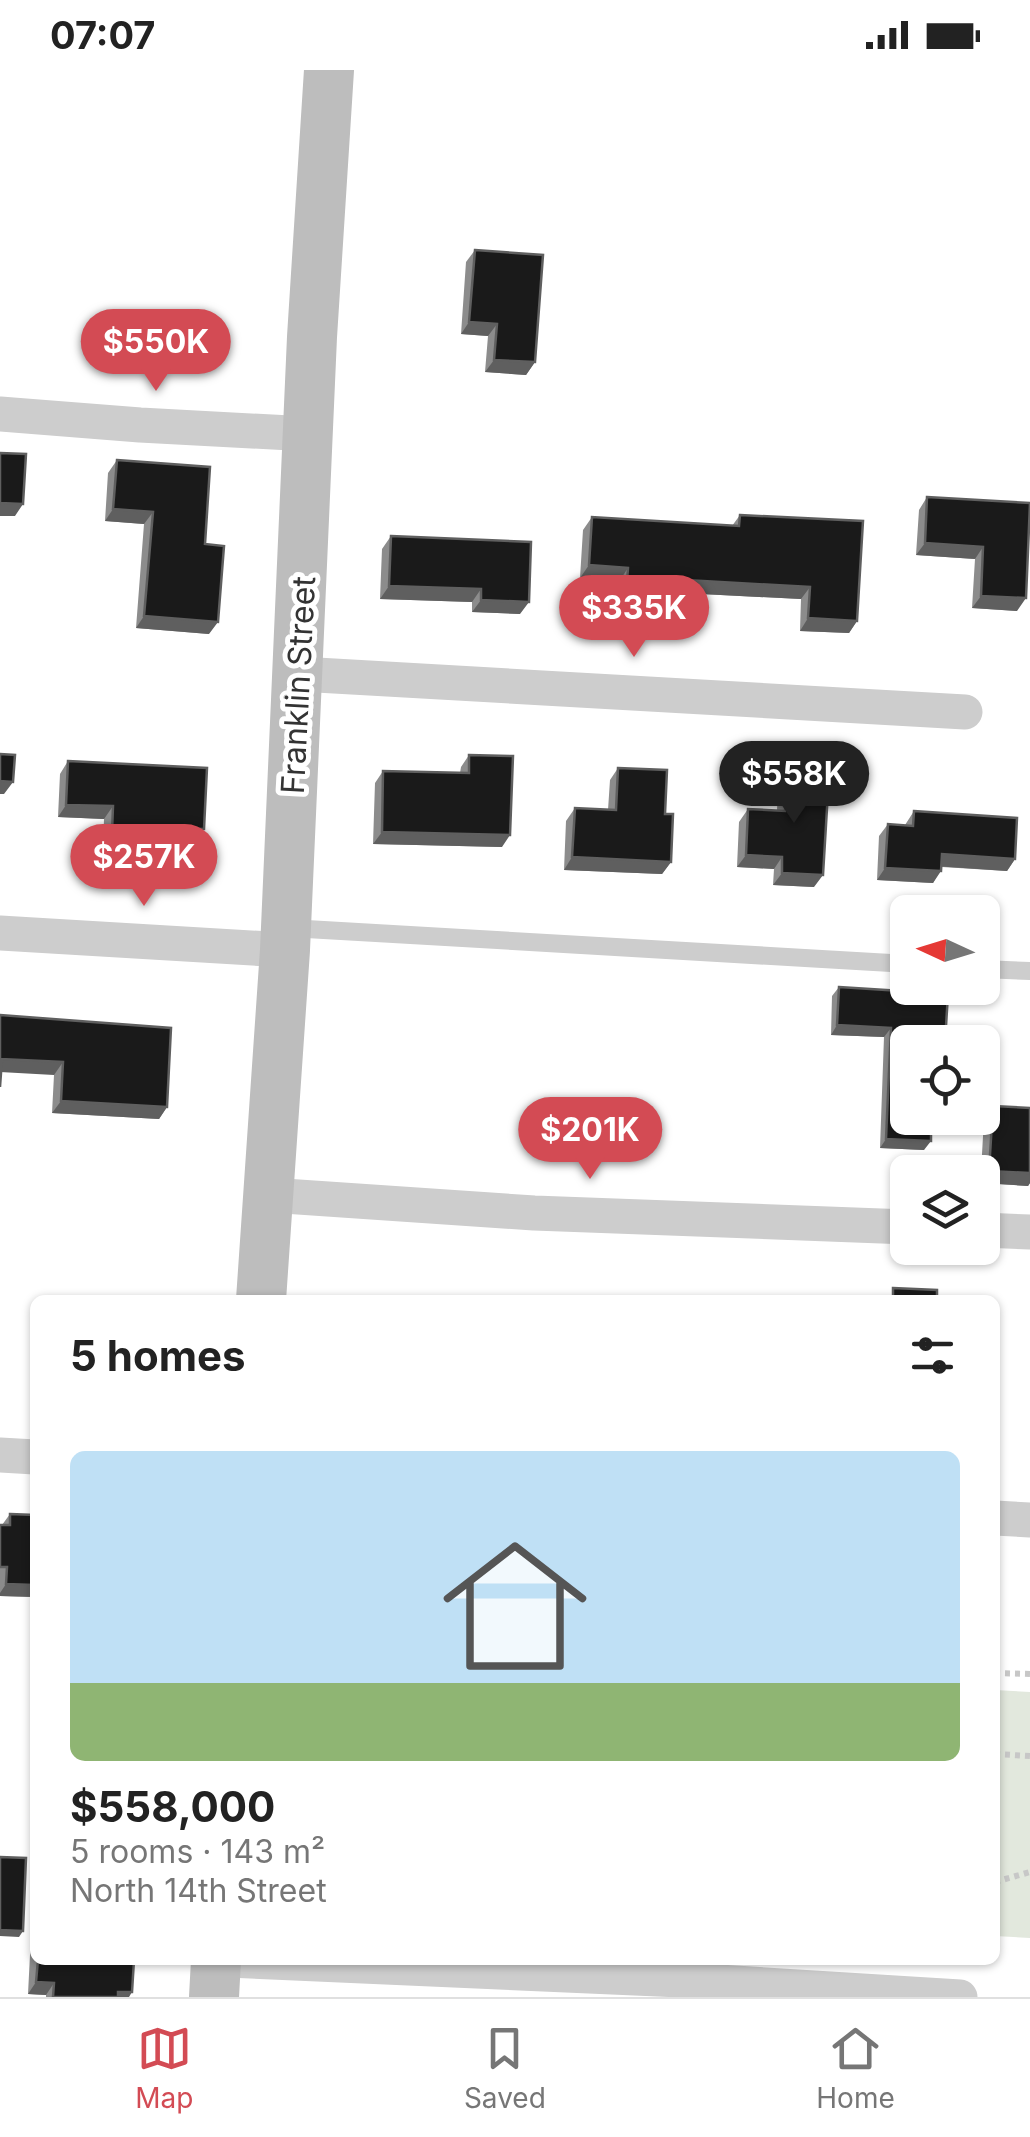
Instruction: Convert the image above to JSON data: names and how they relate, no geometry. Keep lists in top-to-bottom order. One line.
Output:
{"streets":{"street":["Franklin Street"]},"north":"left","page":{"status":"07:07","price":["$550K","$335K","$558K","$257K","$201K"],"heading":"5 homes","list":[{"name":"$558,000","note":"5 rooms · 143 m² · North 14th Street"}],"tabs":["Map","Saved","Home"]}}
